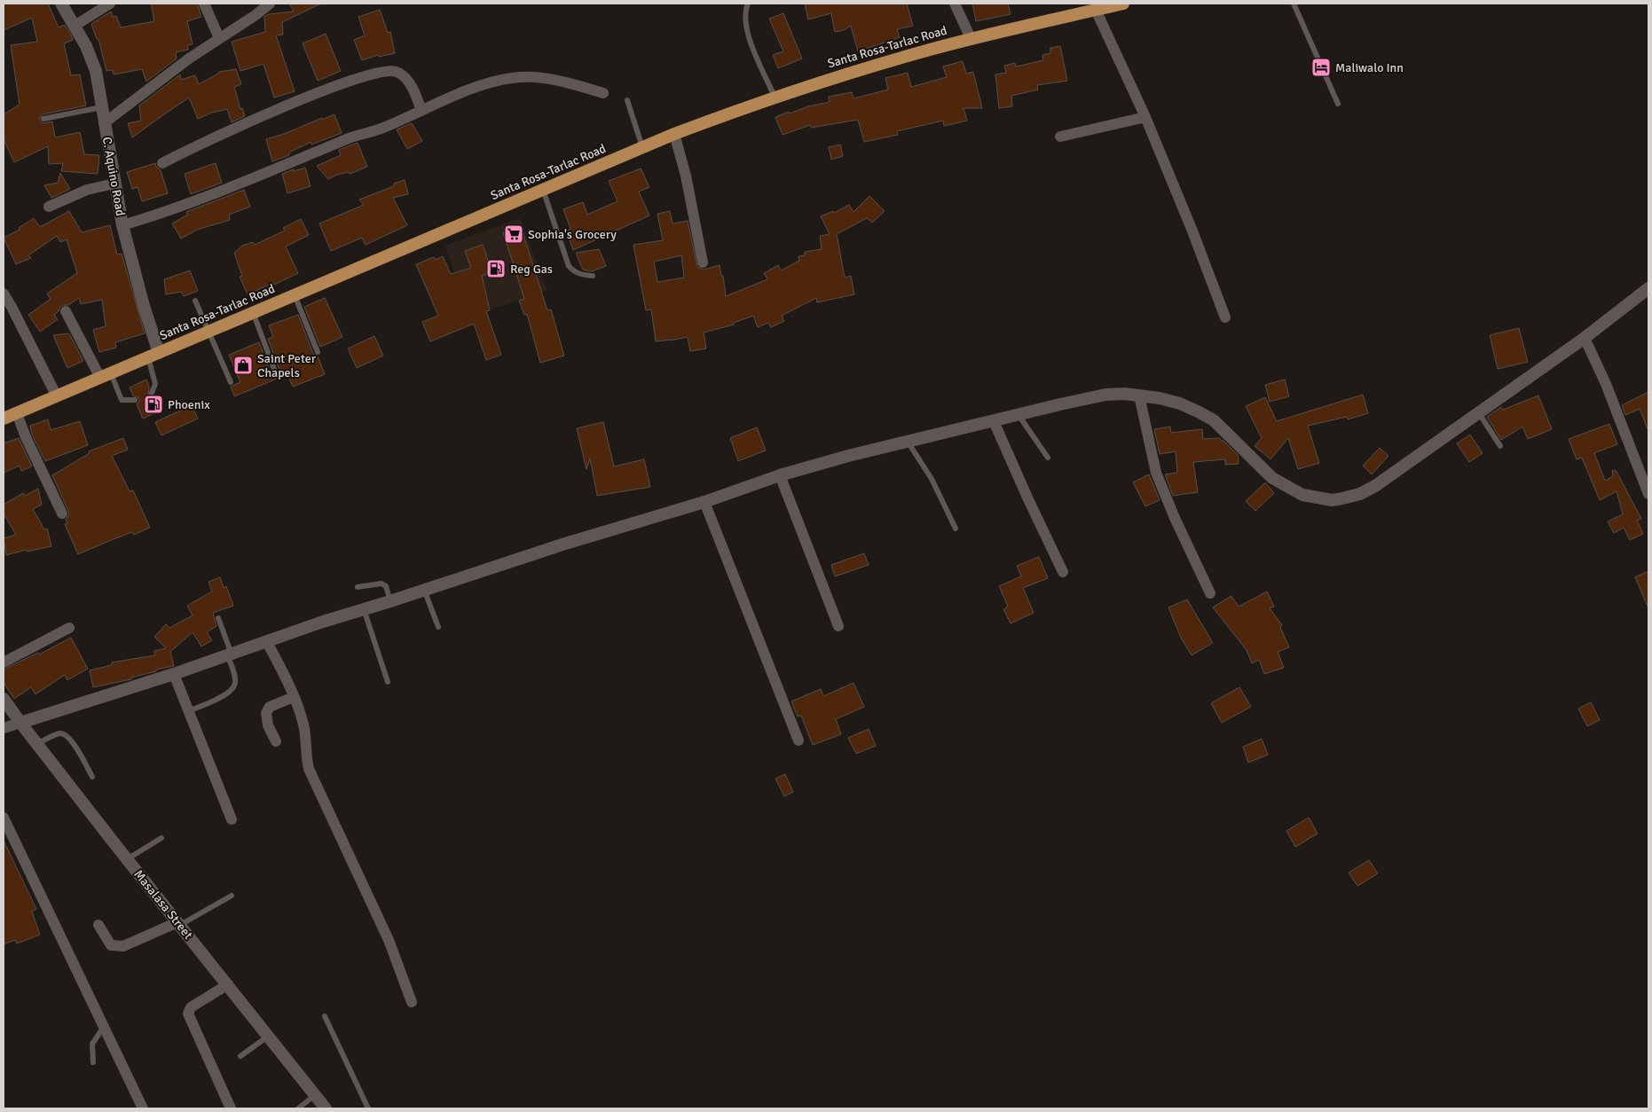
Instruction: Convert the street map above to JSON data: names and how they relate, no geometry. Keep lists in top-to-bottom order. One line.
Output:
{"streets":{"highway":["Santa Rosa-Tarlac Road"],"street":["C. Aquino Road","Masalasa Street"]},"crossings":[["Santa Rosa-Tarlac Road","C. Aquino Road"]],"places":{"hotel":["Maliwalo Inn"],"supermarket":["Sophia's Grocery"],"fuel station":["Reg Gas","Phoenix"],"shop":["Saint Peter Chapels"]}}
